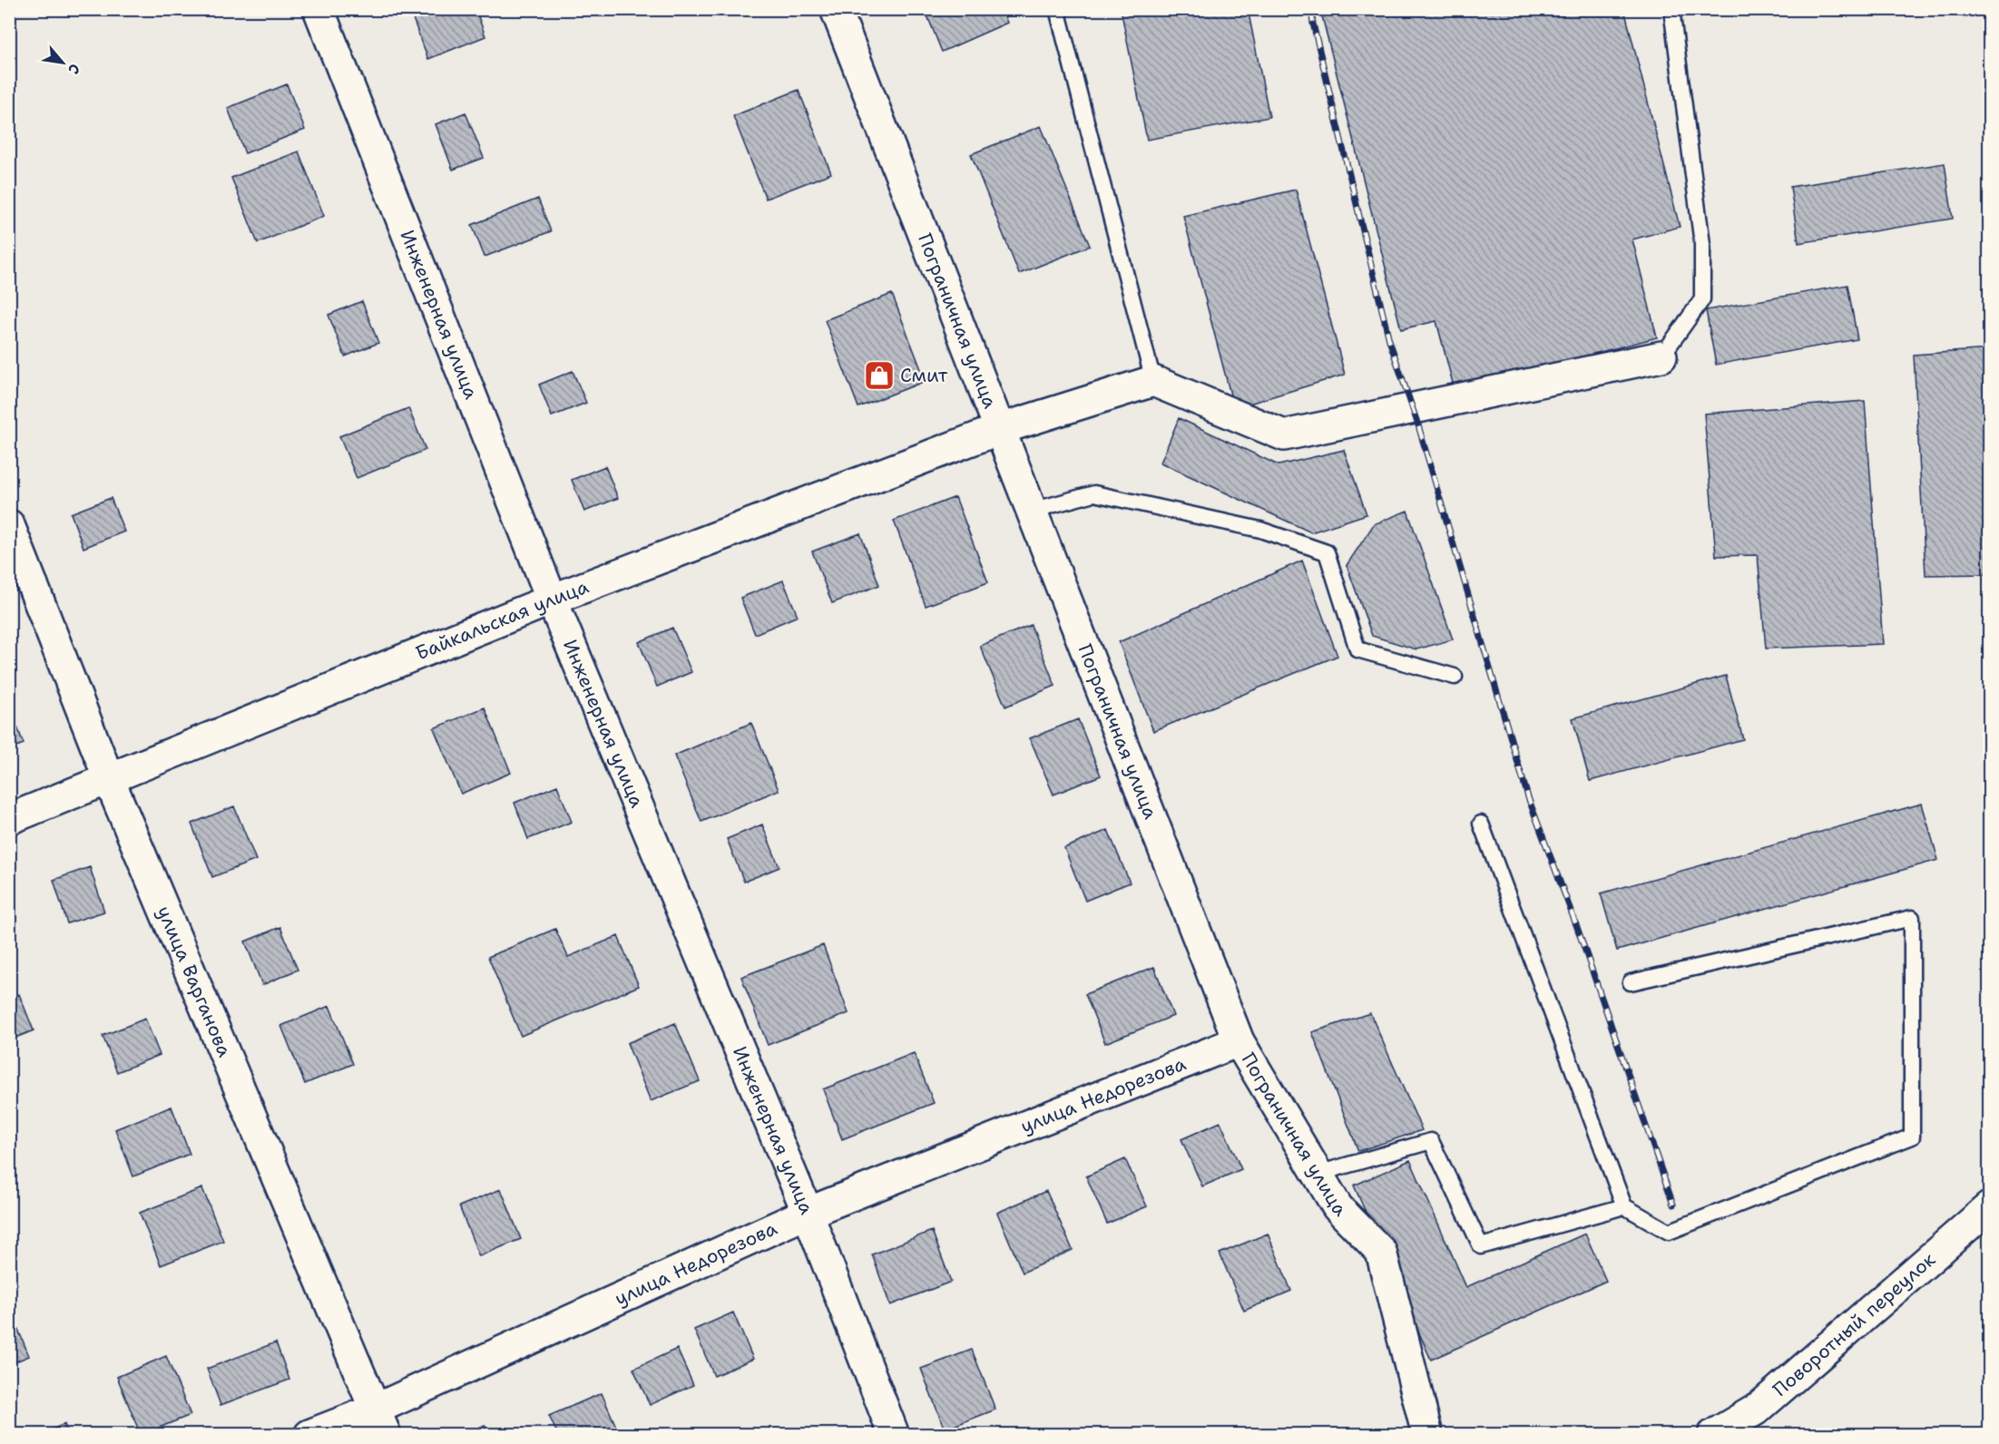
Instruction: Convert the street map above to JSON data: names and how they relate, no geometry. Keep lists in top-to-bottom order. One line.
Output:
{"streets":{"street":["Инженерная улица","Пограничная улица","Байкальская улица","улица Варганова","улица Недорезова","Поворотный переулок"]},"crossings":[["Инженерная улица","Байкальская улица"],["Инженерная улица","улица Недорезова"],["Пограничная улица","Байкальская улица"],["Пограничная улица","улица Недорезова"],["Байкальская улица","улица Варганова"],["улица Варганова","улица Недорезова"]],"places":{"shop":["Смит"]},"north":"bottom right"}
